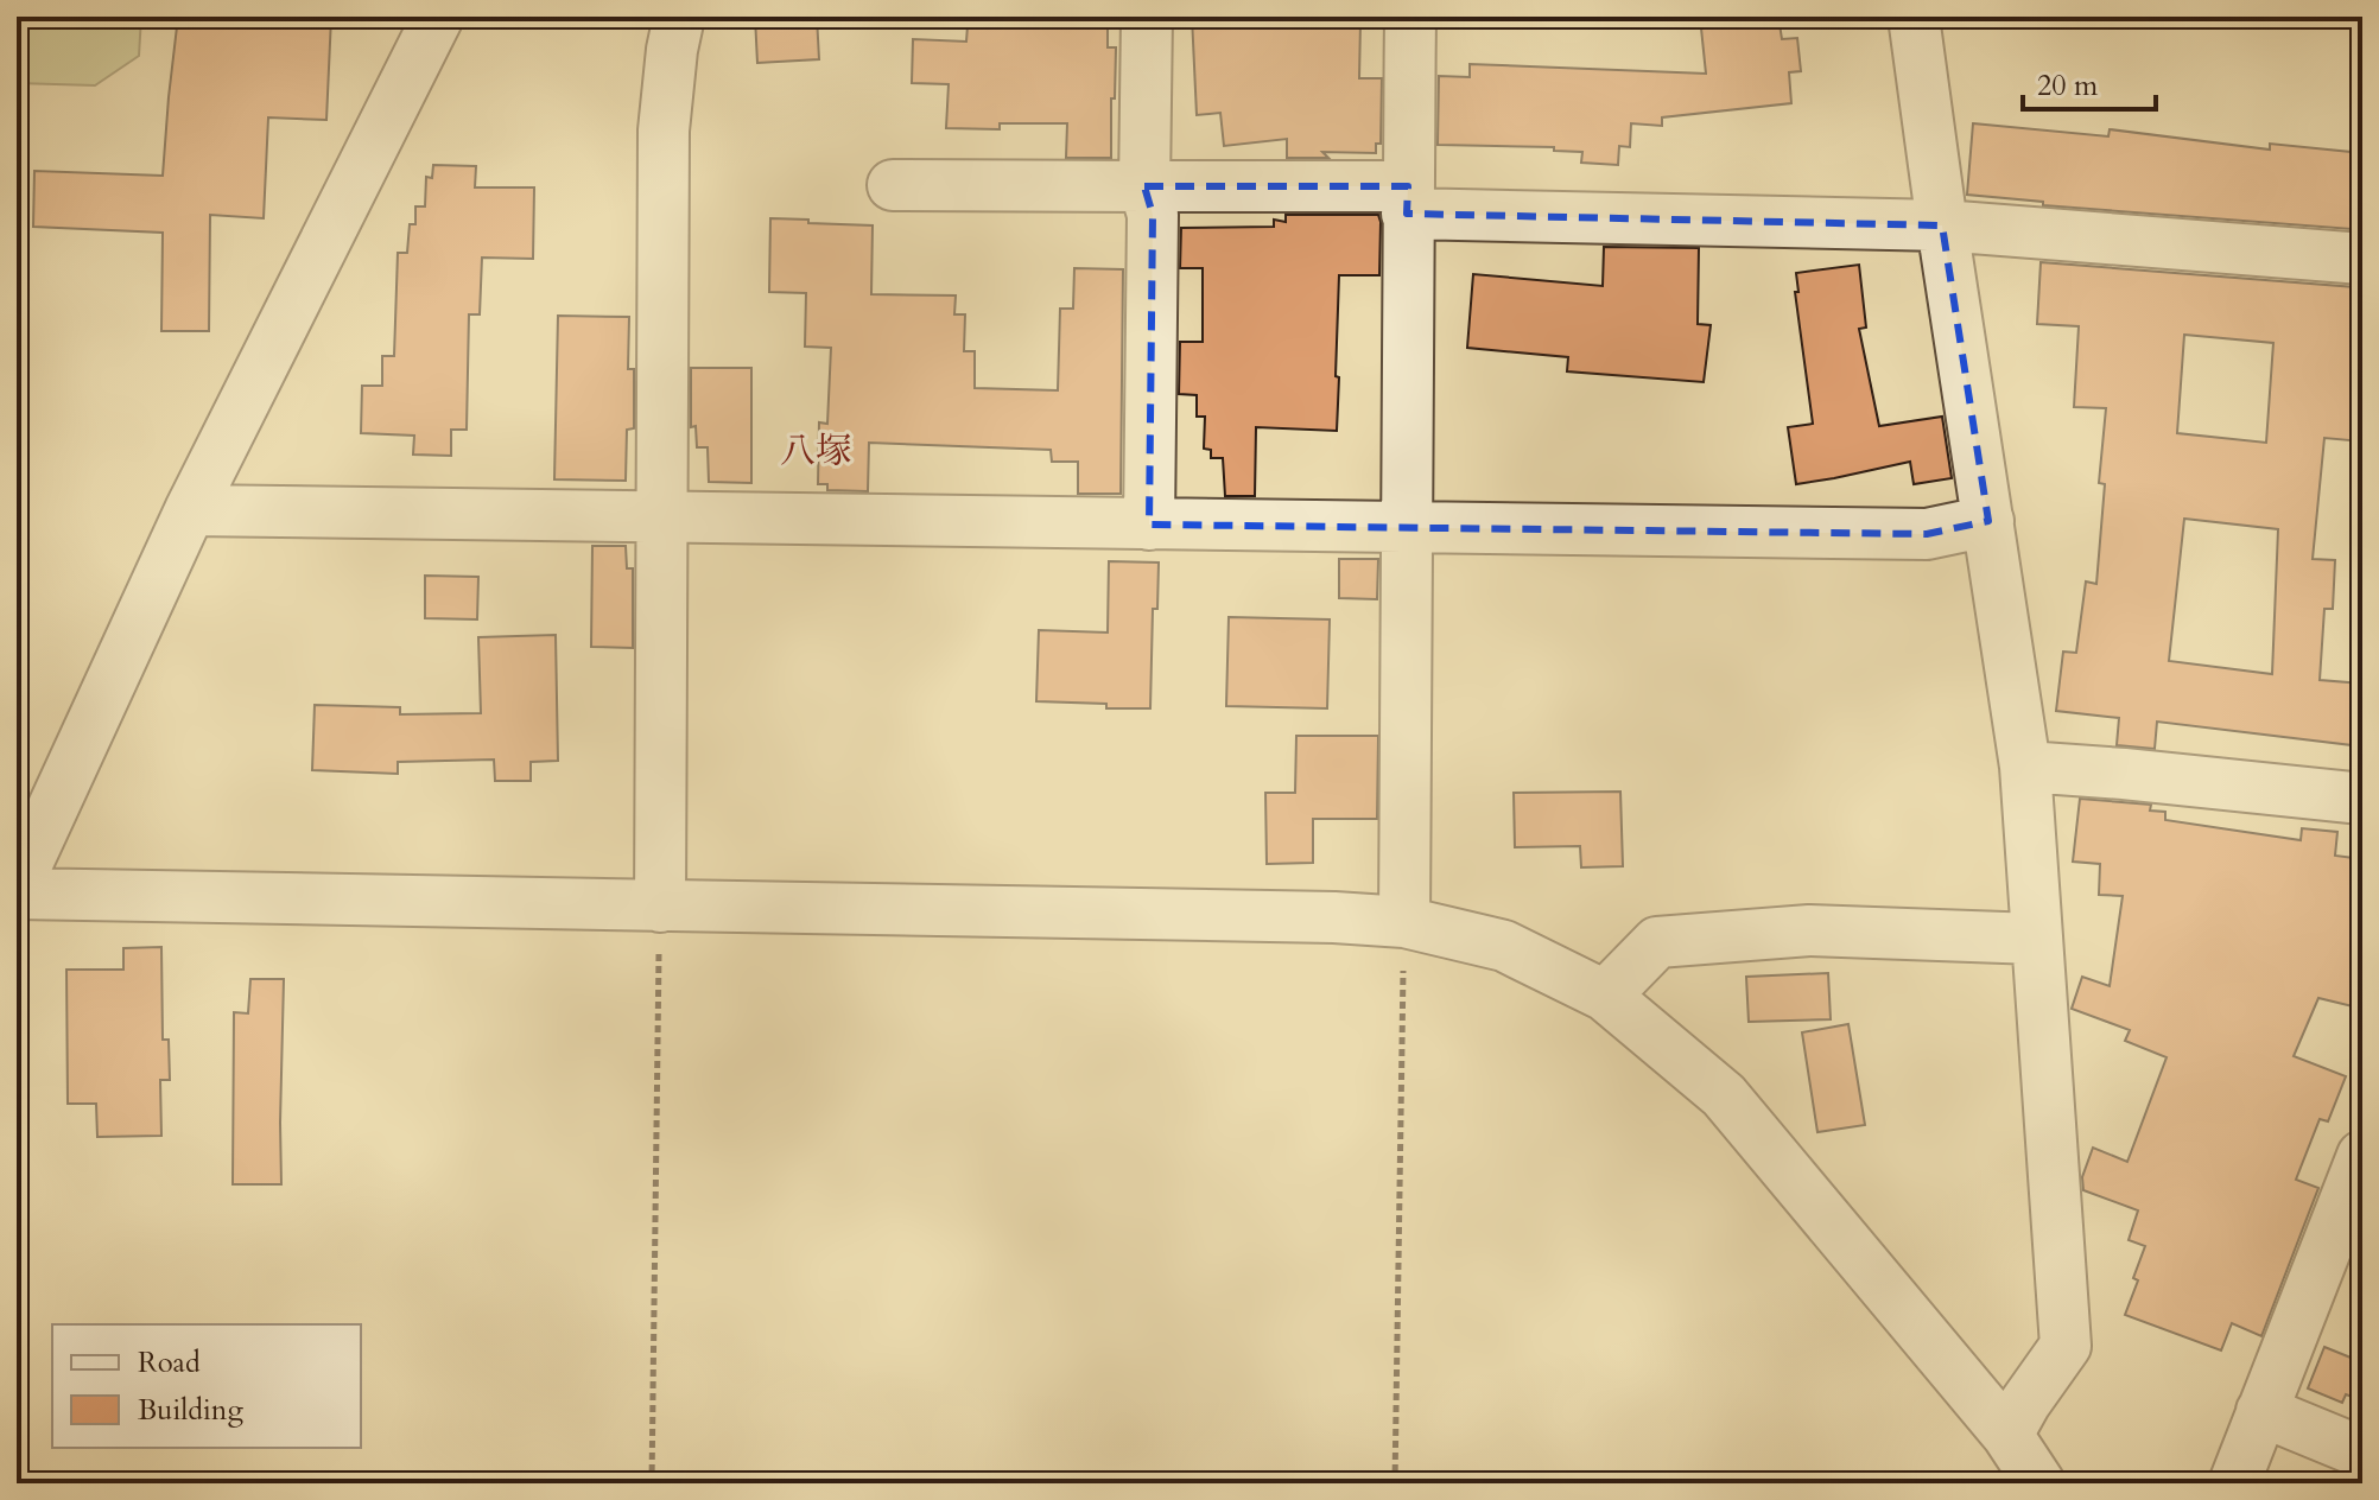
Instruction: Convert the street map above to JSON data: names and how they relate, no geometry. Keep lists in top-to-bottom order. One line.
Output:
{"districts":["八塚"],"legend":["Road","Building"],"scale_bar":"20 m"}
